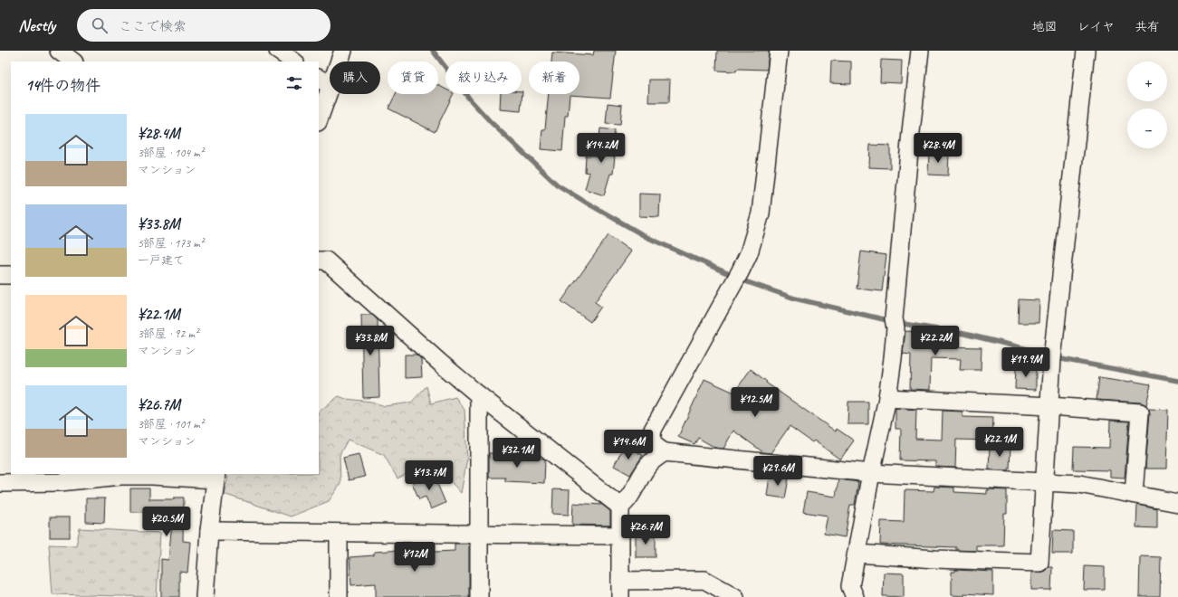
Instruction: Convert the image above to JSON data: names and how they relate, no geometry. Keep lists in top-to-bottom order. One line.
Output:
{"page":{"header":"Nestly","search":"ここで検索","nav":["地図","レイヤ","共有"],"map_buttons":["+","−"],"chip":["購入","賃貸","絞り込み","新着"],"heading":"14件の物件","list":[{"name":"¥28.4M","note":"3部屋 · 104 m² · マンション"},{"name":"¥33.8M","note":"5部屋 · 173 m² · 一戸建て"},{"name":"¥22.1M","note":"3部屋 · 92 m² · マンション"},{"name":"¥26.7M","note":"3部屋 · 101 m² · マンション"}],"price":["¥14.2M","¥28.4M","¥33.8M","¥22.2M","¥19.9M","¥12.5M","¥22.1M","¥14.6M","¥32.1M","¥29.6M","¥13.7M","¥20.5M","¥26.7M","¥12M"]}}
